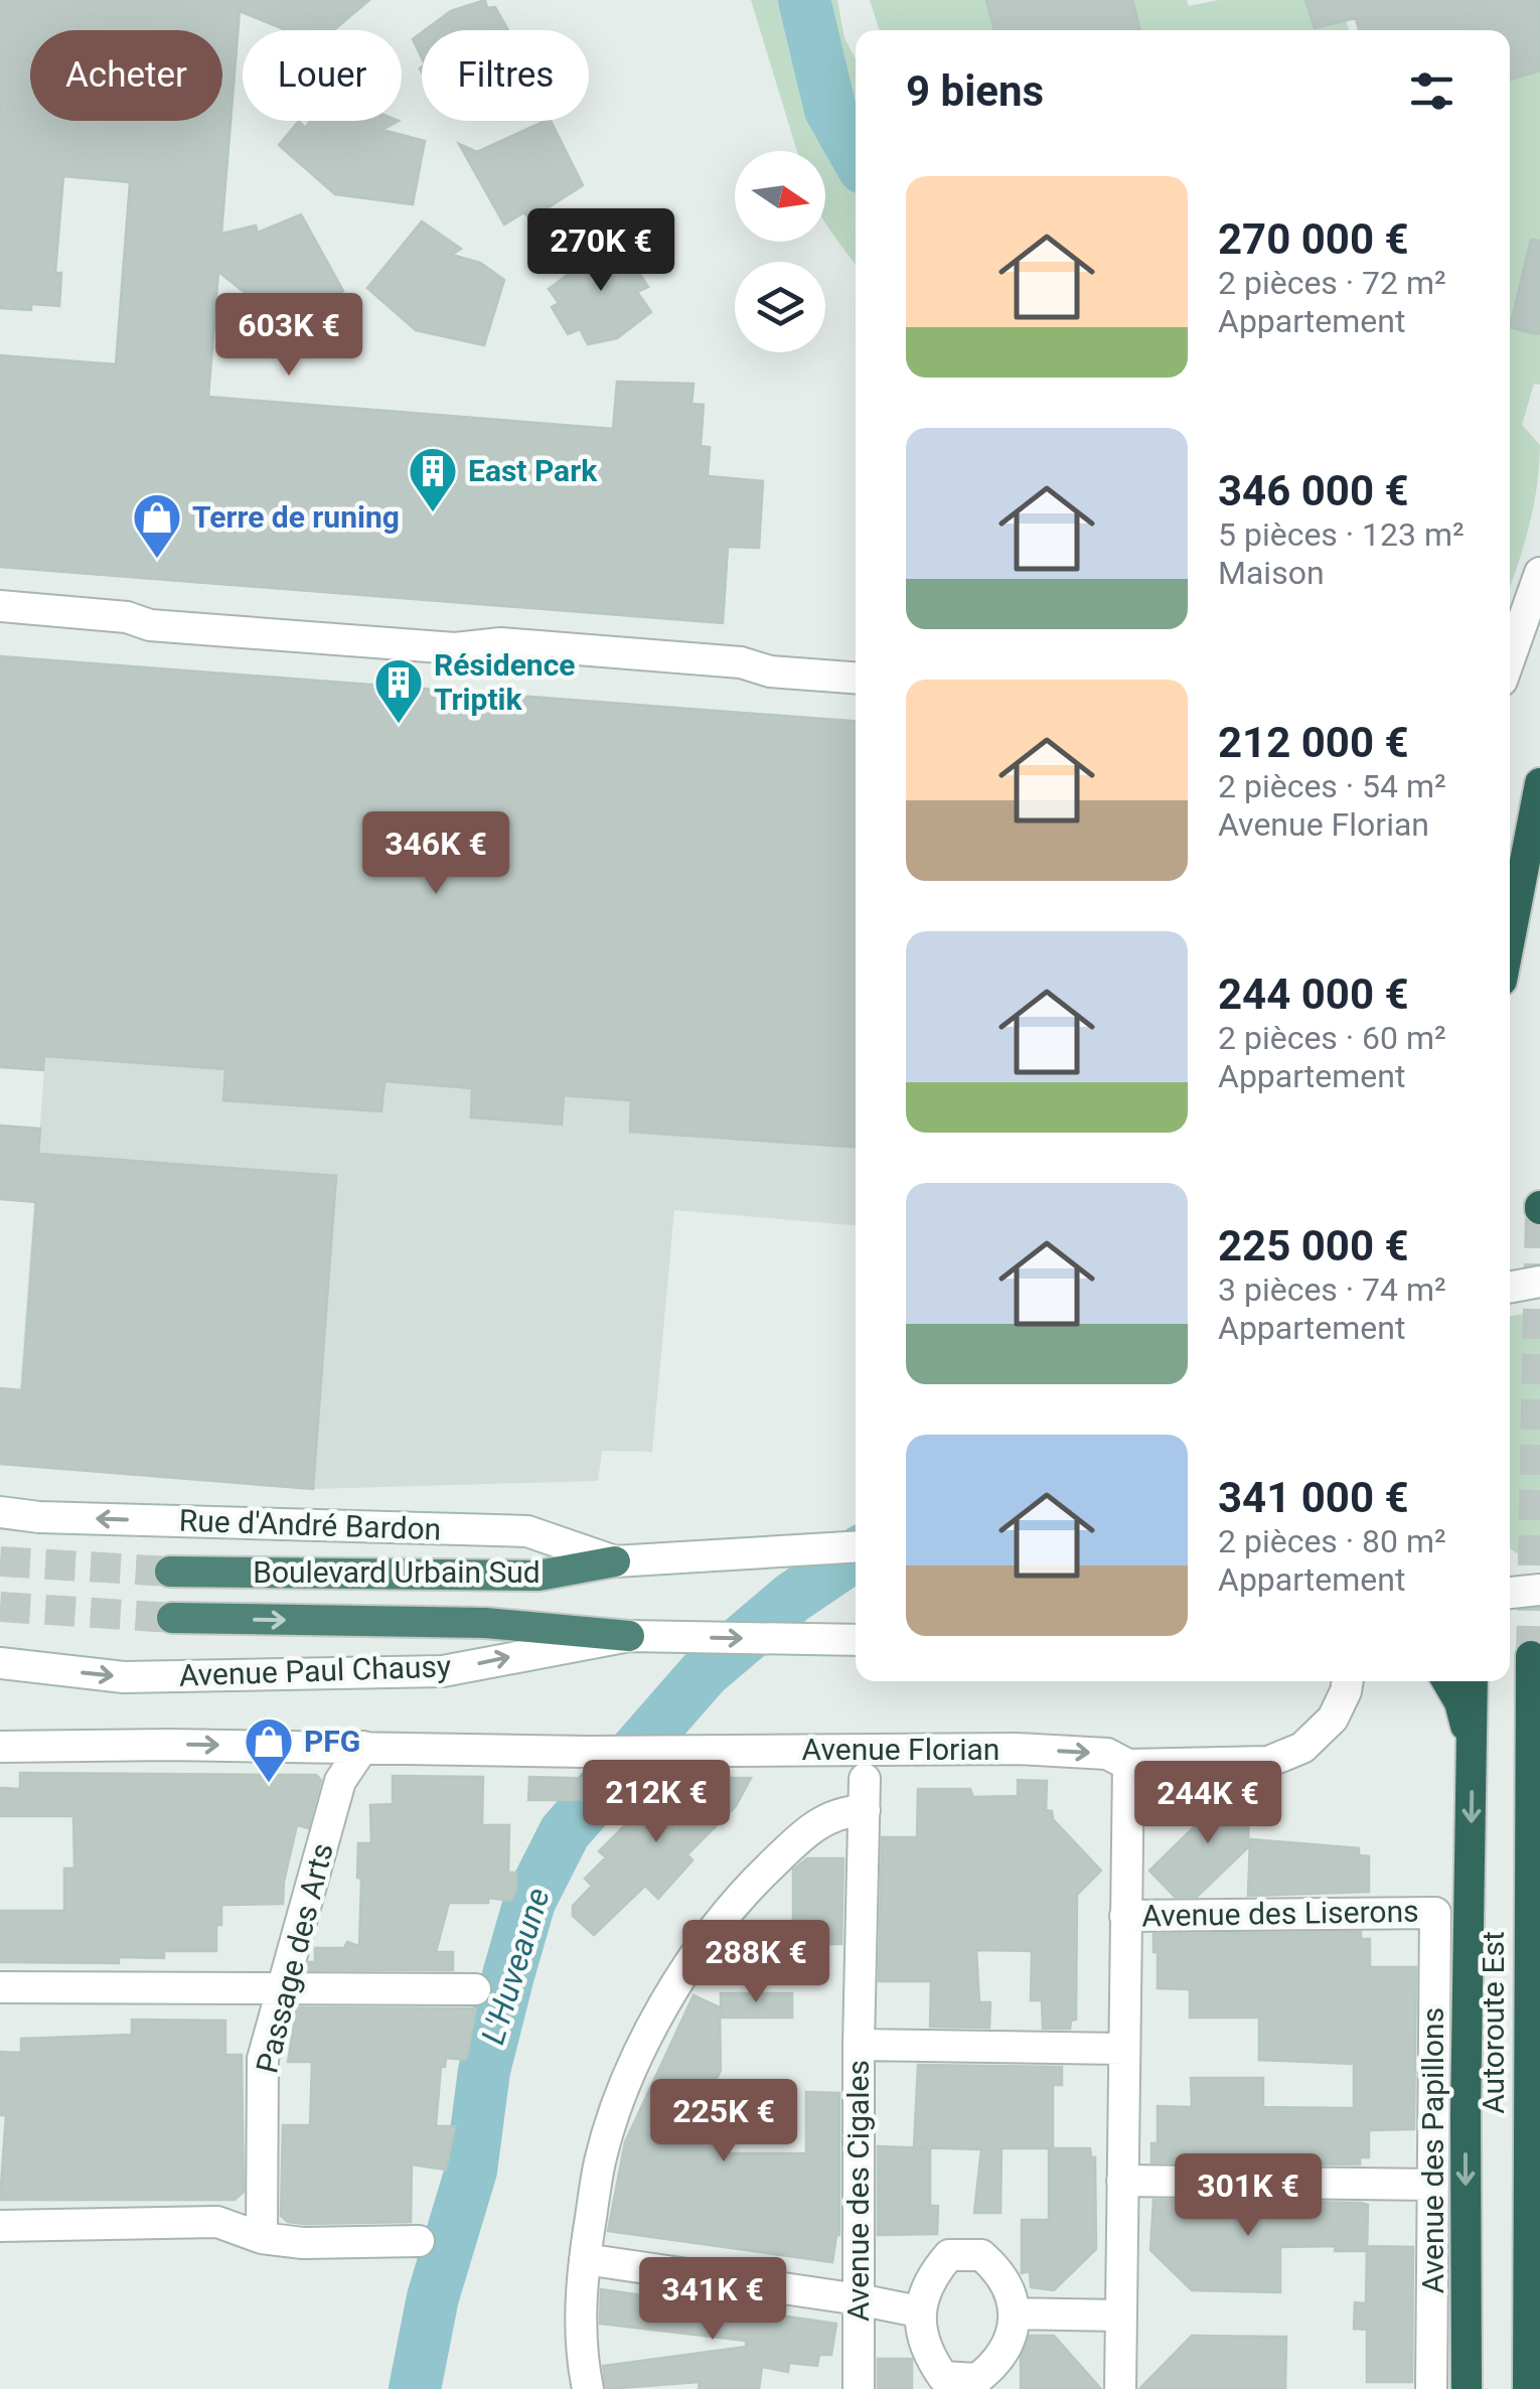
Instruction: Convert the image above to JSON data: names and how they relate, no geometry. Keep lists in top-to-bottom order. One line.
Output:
{"streets":{"highway":["Boulevard Urbain Sud","Autoroute Est"],"street":["Rue d'André Bardon","Avenue Paul Chausy","Avenue Florian","Avenue des Liserons","Passage des Arts","Avenue des Papillons","Avenue des Cigales"]},"crossings":[["Rue d'André Bardon","Boulevard Urbain Sud"],["Boulevard Urbain Sud","Avenue Paul Chausy"],["Avenue Florian","Passage des Arts"],["Avenue des Liserons","Avenue des Papillons"]],"one_way":["Rue d'André Bardon","Avenue Paul Chausy"],"water":["L'Huveaune"],"places":{"building":["East Park","Résidence Triptik"],"shop":["Terre de runing","PFG"]},"north":"right","page":{"chip":["Acheter","Louer","Filtres"],"heading":"9 biens","list":[{"name":"270 000 €","note":"2 pièces · 72 m² · Appartement"},{"name":"346 000 €","note":"5 pièces · 123 m² · Maison"},{"name":"212 000 €","note":"2 pièces · 54 m² · Avenue Florian"},{"name":"244 000 €","note":"2 pièces · 60 m² · Appartement"},{"name":"225 000 €","note":"3 pièces · 74 m² · Appartement"},{"name":"341 000 €","note":"2 pièces · 80 m² · Appartement"}],"price":["270K €","603K €","346K €","212K €","244K €","288K €","225K €","301K €","341K €"]}}
